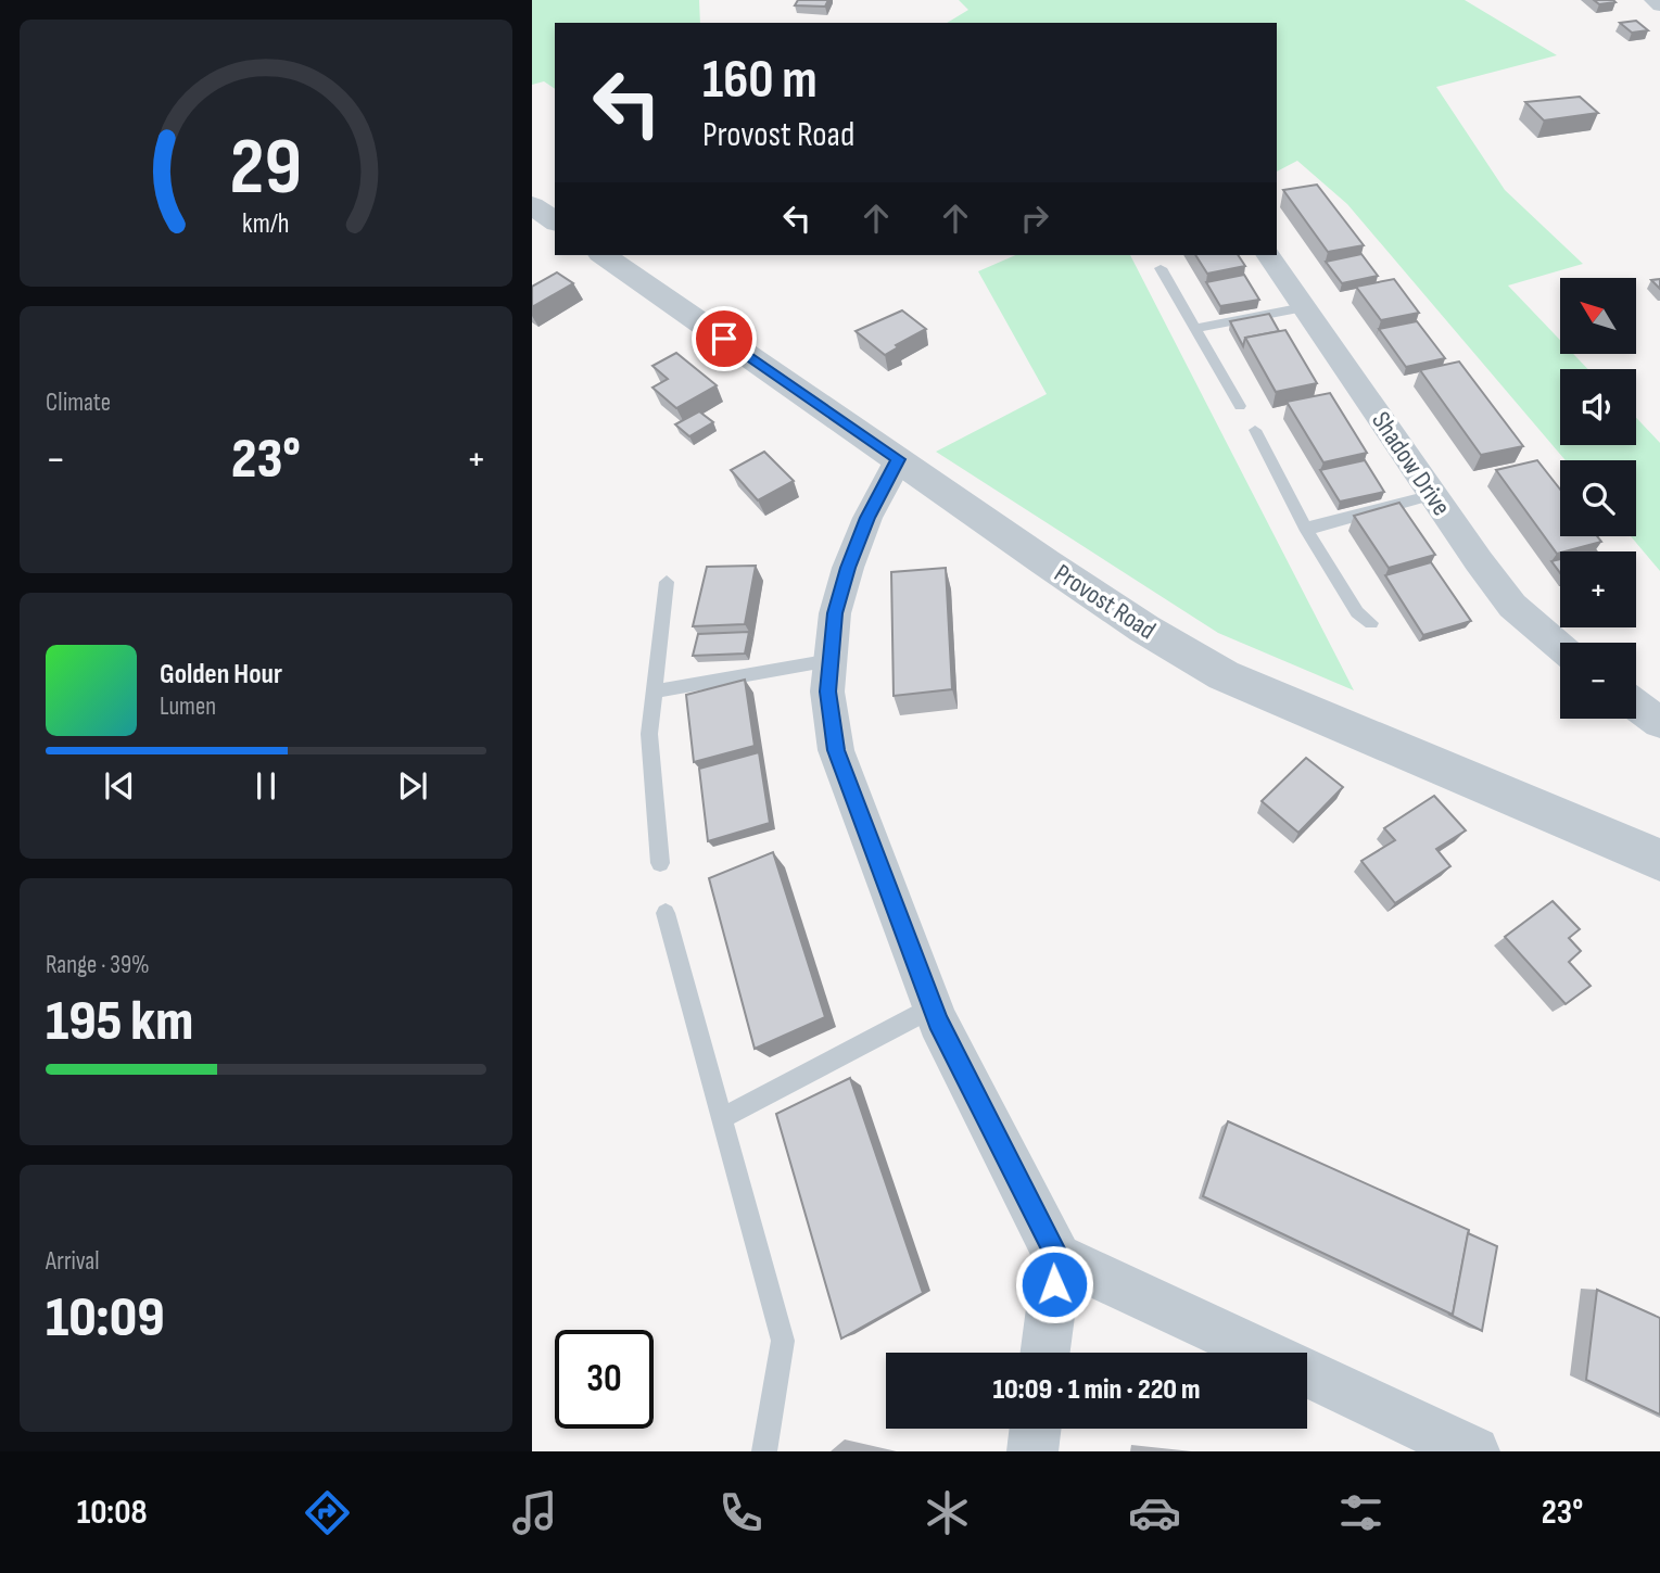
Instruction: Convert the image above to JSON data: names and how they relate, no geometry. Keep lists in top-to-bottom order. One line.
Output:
{"streets":{"street":["Shadow Drive","Provost Road"]},"north":"top left","page":{"turn":["160 m","Provost Road"],"map_buttons":["+","−"],"tile":["Climate",["Range · 39%","195 km"],["Arrival","10:09"]],"heat":["−","23°","+"],"song":["Golden Hour","Lumen"],"limit":"30","trip":"10:09 · 1 min · 220 m","tabs":["10:08","23°"],"gauge":["29","km/h"]}}
